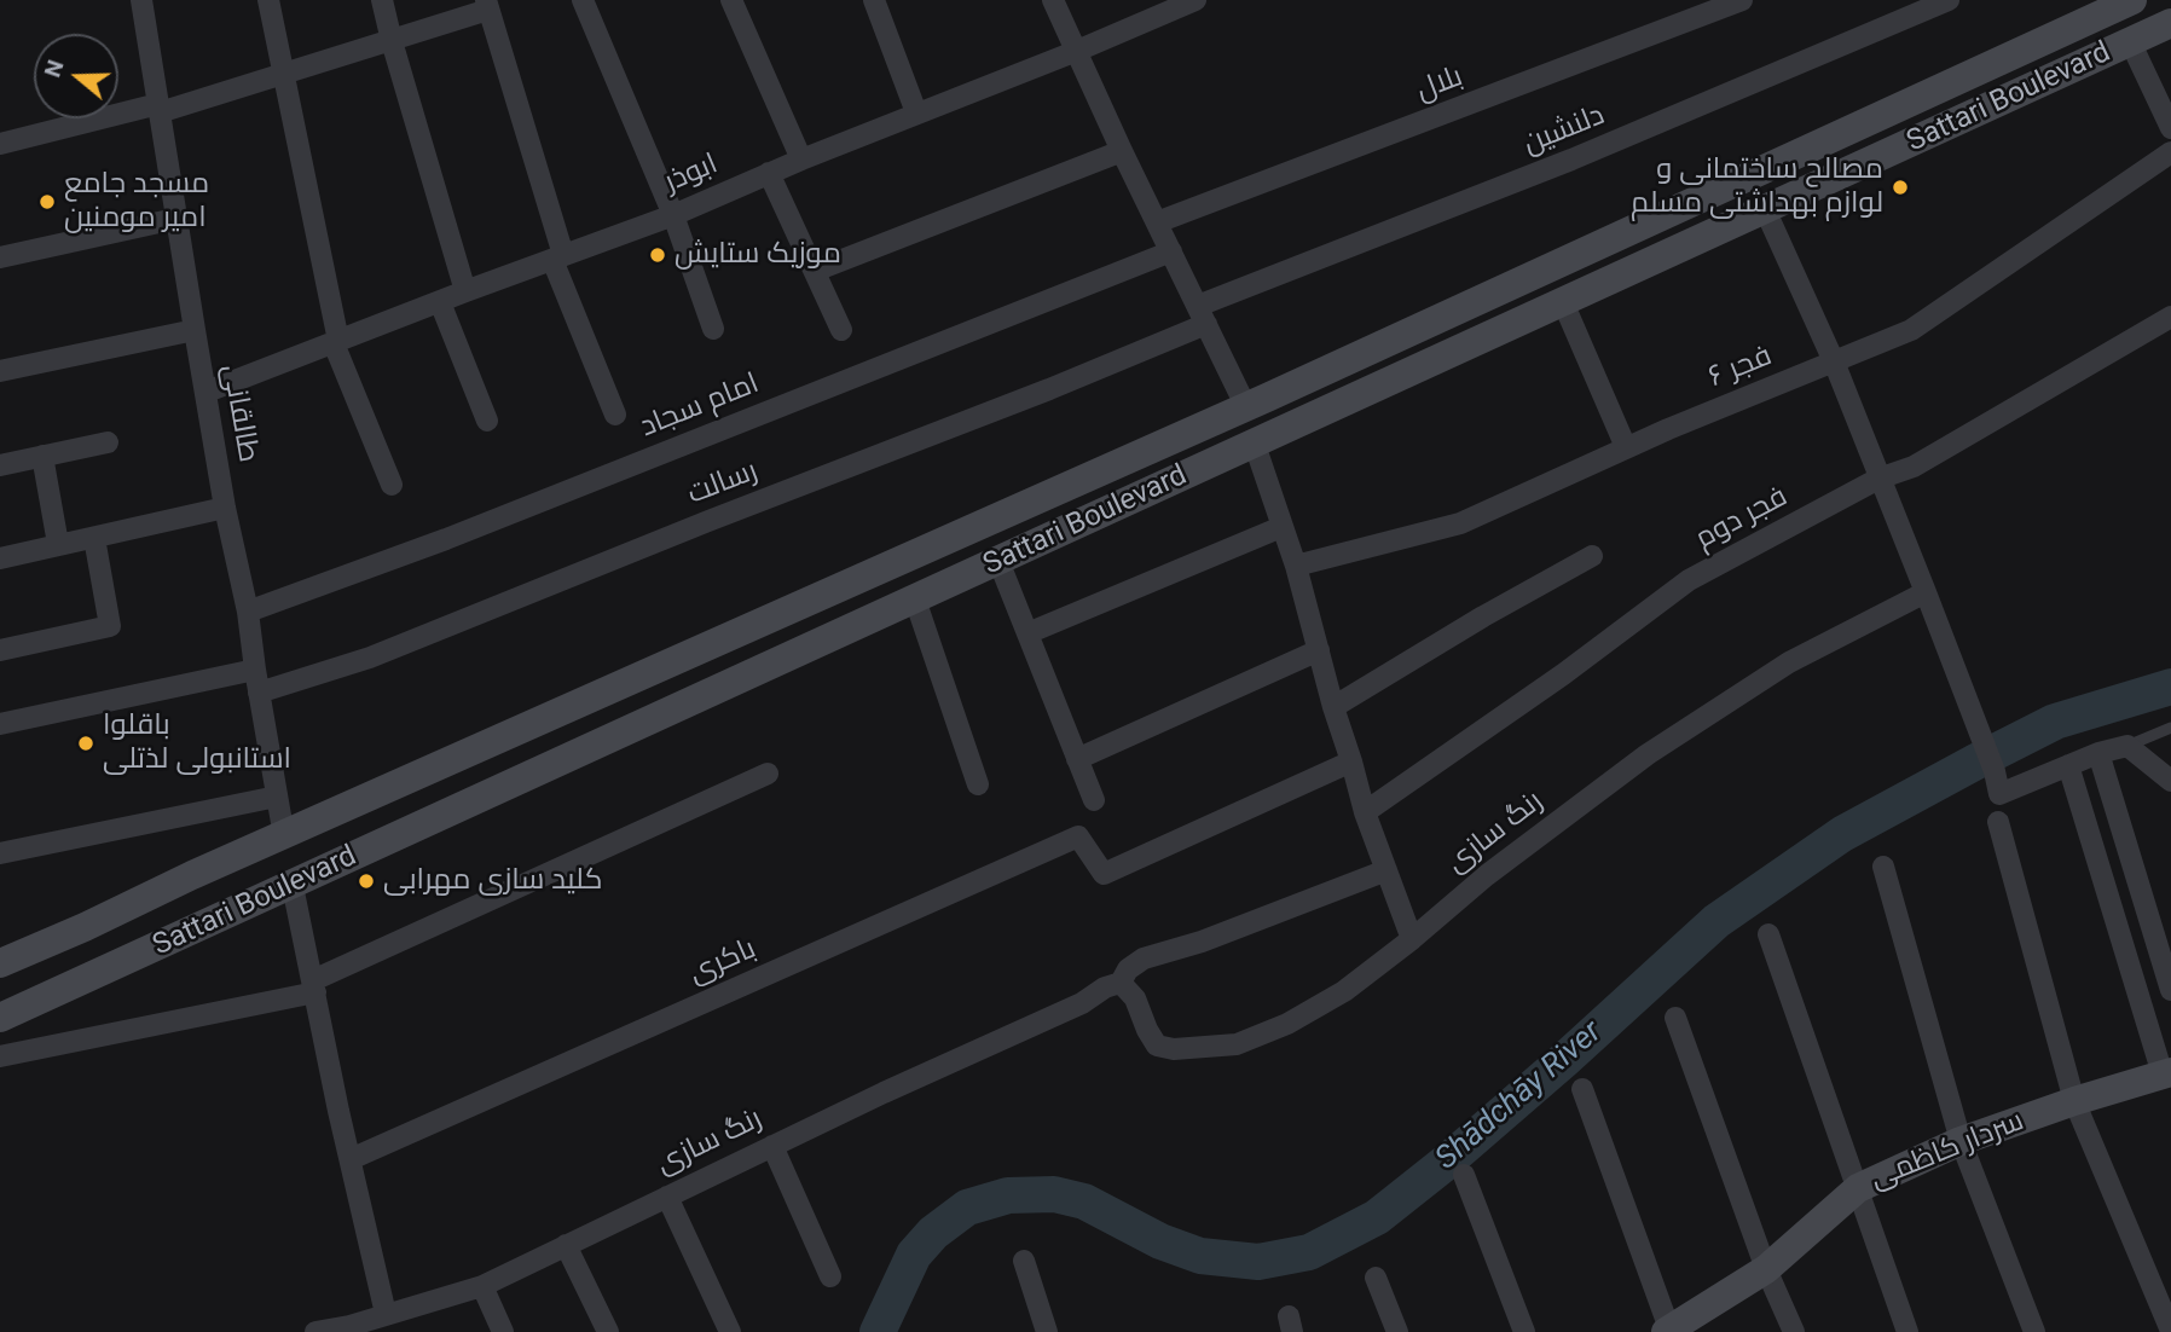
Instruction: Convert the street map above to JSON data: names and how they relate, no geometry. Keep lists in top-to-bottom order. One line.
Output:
{"streets":{"main road":["Sattari Boulevard","سردار کاظمی"],"street":["بلال","دلنشین","ابوذر","فجر ۶","امام سجاد","طالقانی","رسالت","فجر دوم","رنگ سازی","باکری"]},"crossings":[["Sattari Boulevard","طالقانی"],["دلنشین","رسالت"],["ابوذر","طالقانی"],["امام سجاد","طالقانی"],["طالقانی","رسالت"]],"water":["Shādchāy River"],"places":["مصالح ساختمانی و لوازم بهداشتی مسلم","مسجد جامع امیر مومنین","موزیک ستایش","باقلوا استانبولی لذتلی","کلید سازی مهرابی"],"north":"left"}
